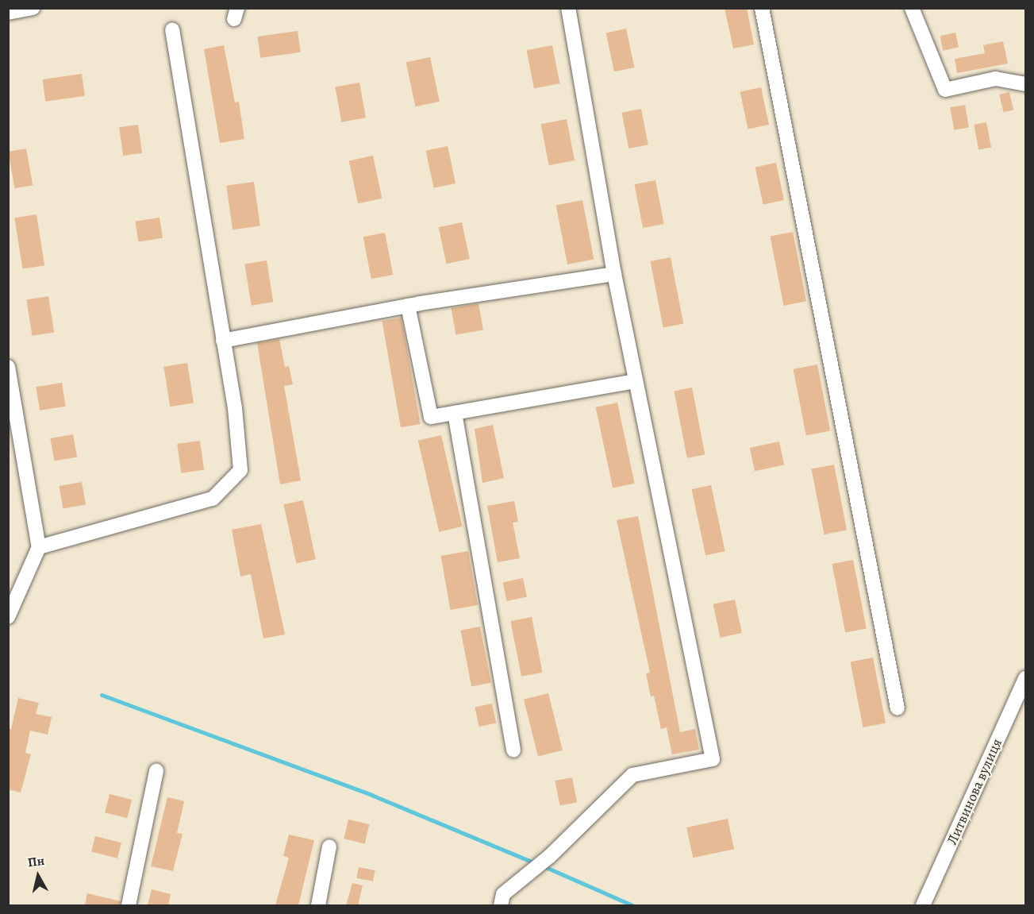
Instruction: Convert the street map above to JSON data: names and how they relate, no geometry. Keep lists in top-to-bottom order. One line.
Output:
{"streets":{"street":["Литвинова вулиця"]},"north":"top"}
